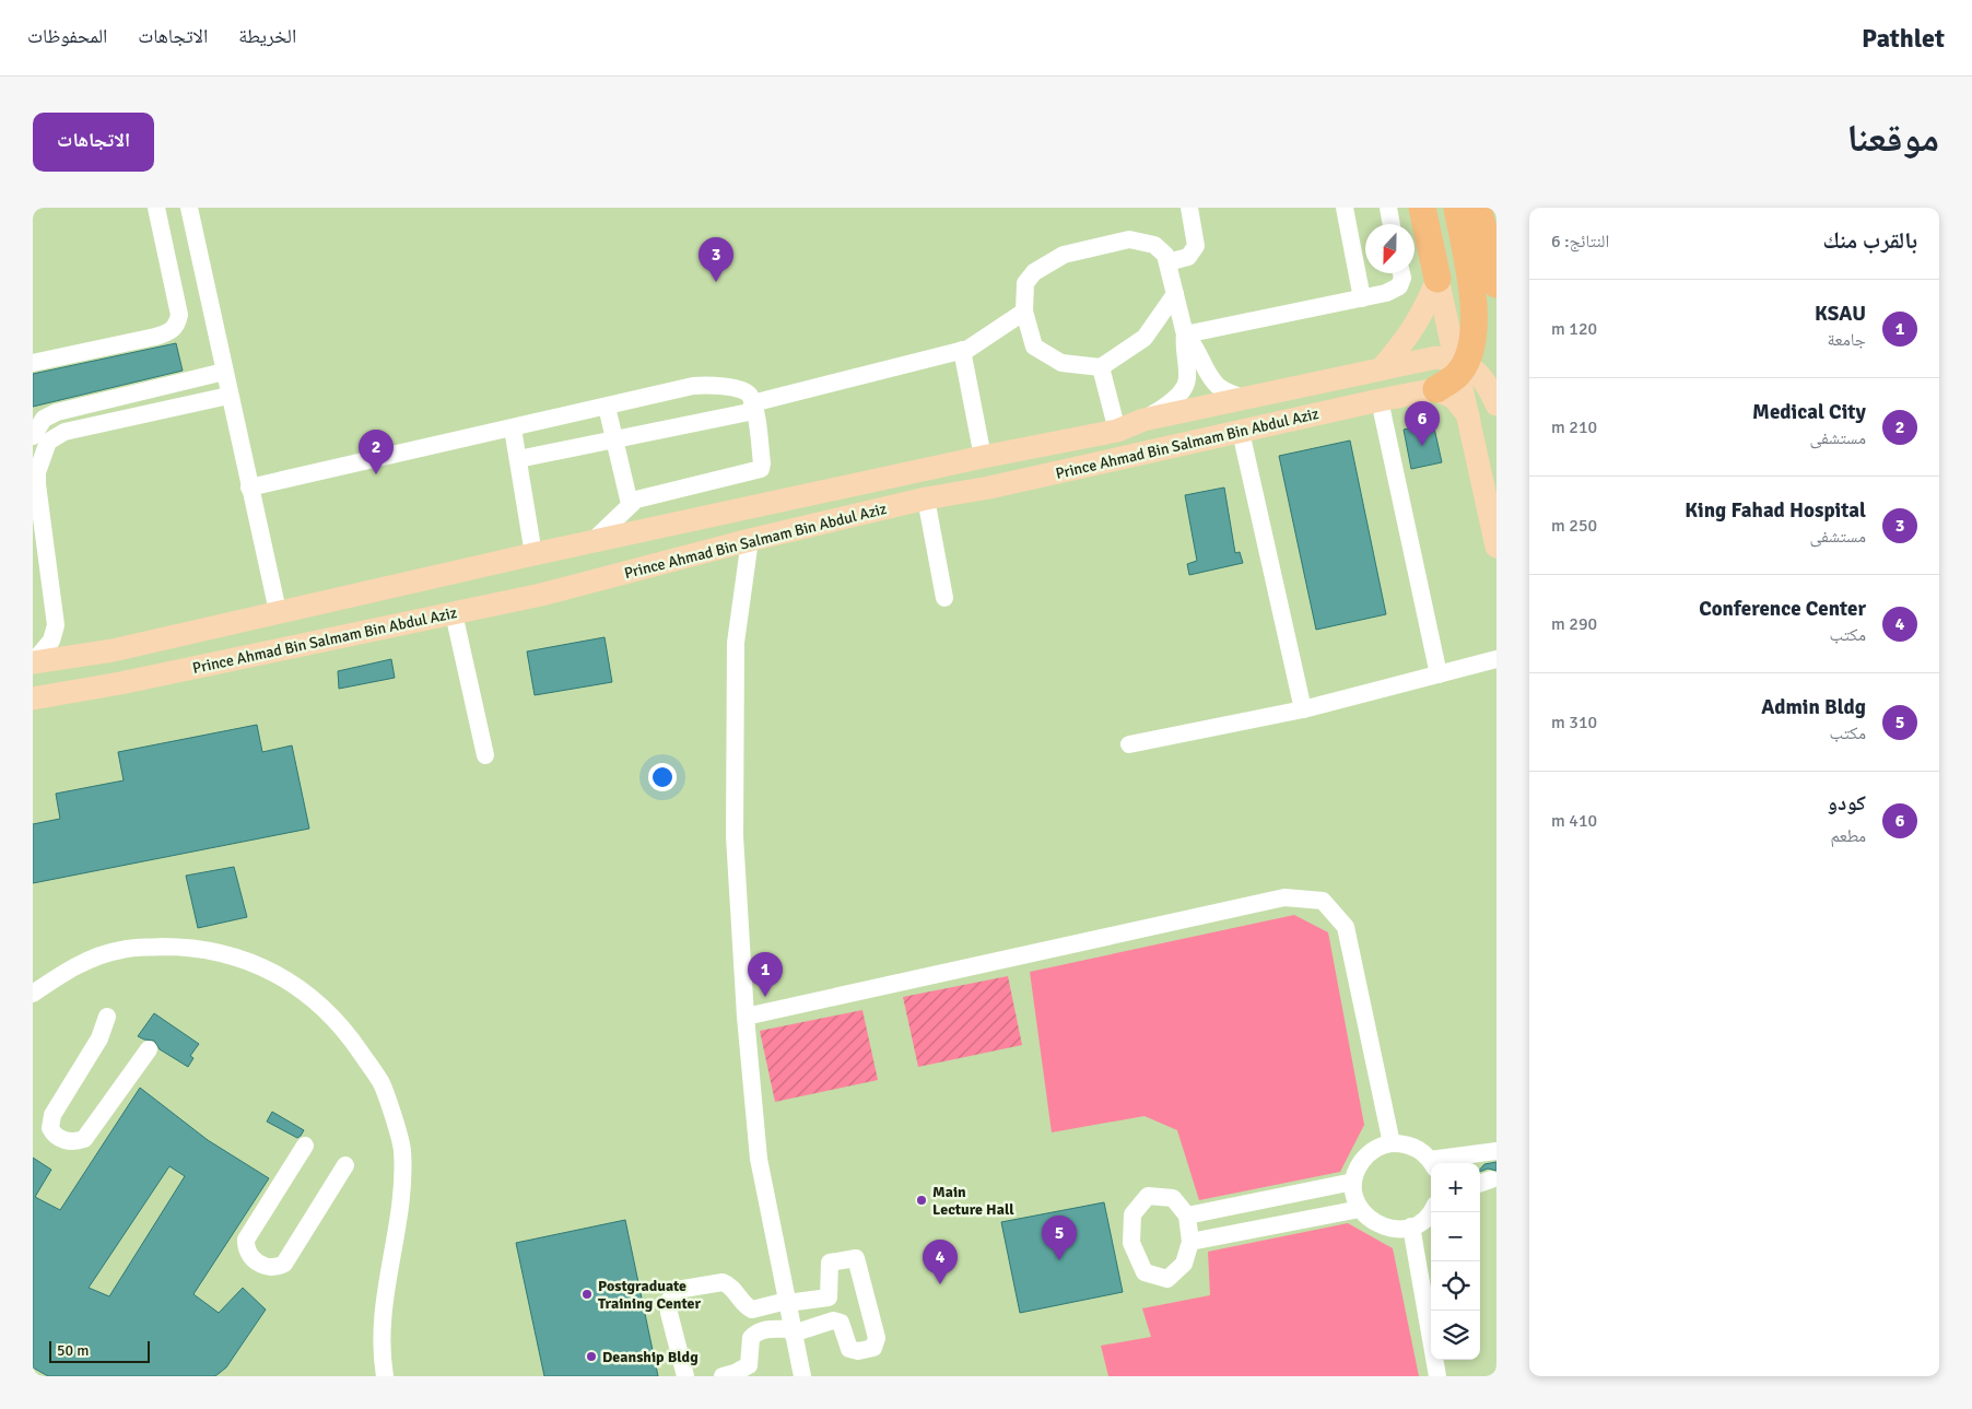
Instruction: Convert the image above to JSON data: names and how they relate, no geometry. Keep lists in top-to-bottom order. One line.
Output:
{"streets":{"main road":["Prince Ahmad Bin Salmam Bin Abdul Aziz"]},"places":["Main Lecture Hall","Postgraduate Training Center","Deanship Bldg"],"scale_bar":"50 m","north":"bottom","page":{"header":"Pathlet","nav":["الخريطة","الاتجاهات","المحفوظات"],"title":"موقعنا","buttons":"الاتجاهات","heading":["بالقرب منك","النتائج: 6"],"pins":["3","6","2","1","5","4"],"list":[{"mark":"1","name":"KSAU","note":"جامعة","value":"120 m"},{"mark":"2","name":"Medical City","note":"مستشفى","value":"210 m"},{"mark":"3","name":"King Fahad Hospital","note":"مستشفى","value":"250 m"},{"mark":"4","name":"Conference Center","note":"مكتب","value":"290 m"},{"mark":"5","name":"Admin Bldg","note":"مكتب","value":"310 m"},{"mark":"6","name":"كودو","note":"مطعم","value":"410 m"}],"map_buttons":["+","−"],"scale":"50 m"}}
